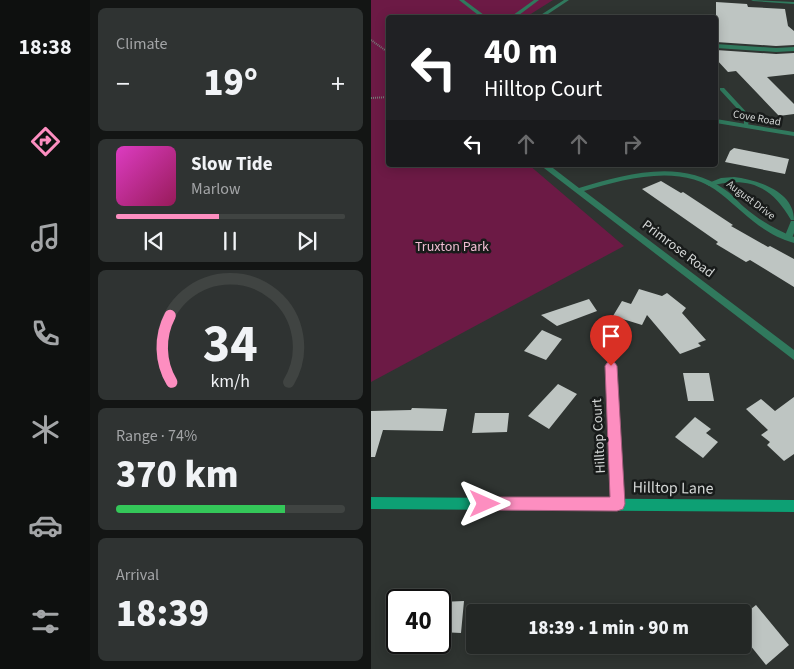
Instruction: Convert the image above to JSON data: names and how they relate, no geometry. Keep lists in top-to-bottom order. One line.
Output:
{"streets":{"street":["Cove Road","August Drive","Primrose Road","Hilltop Court","Hilltop Lane"]},"crossings":[["August Drive","Primrose Road"],["Hilltop Court","Hilltop Lane"]],"parks":["Truxton Park"],"page":{"tabs":"18:38","tile":["Climate",["Range · 74%","370 km"],["Arrival","18:39"]],"turn":["40 m","Hilltop Court"],"heat":["−","19°","+"],"song":["Slow Tide","Marlow"],"limit":"40","trip":"18:39 · 1 min · 90 m","gauge":["34","km/h"]}}
